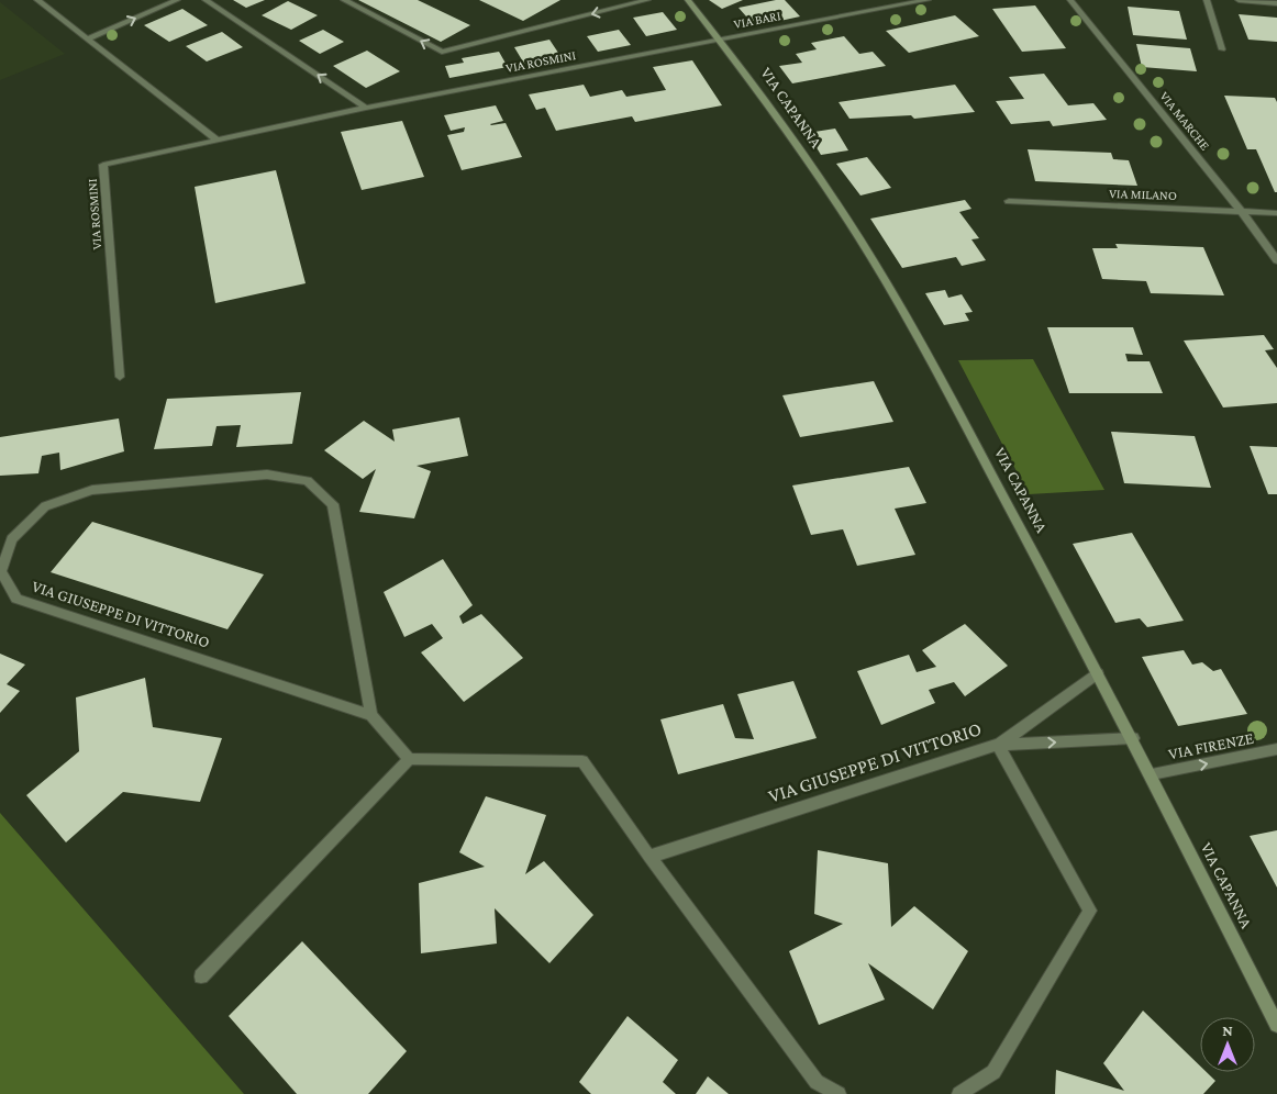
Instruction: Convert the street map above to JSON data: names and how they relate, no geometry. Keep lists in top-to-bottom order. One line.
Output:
{"streets":{"main road":["VIA CAPANNA"],"street":["VIA BARI","VIA ROSMINI","VIA MARCHE","VIA MILANO","VIA GIUSEPPE DI VITTORIO","VIA FIRENZE"]},"crossings":[["VIA BARI","VIA ROSMINI"],["VIA BARI","VIA CAPANNA"],["VIA ROSMINI","VIA CAPANNA"],["VIA CAPANNA","VIA FIRENZE"],["VIA MARCHE","VIA MILANO"]],"one_way":["VIA FIRENZE"],"north":"top"}
